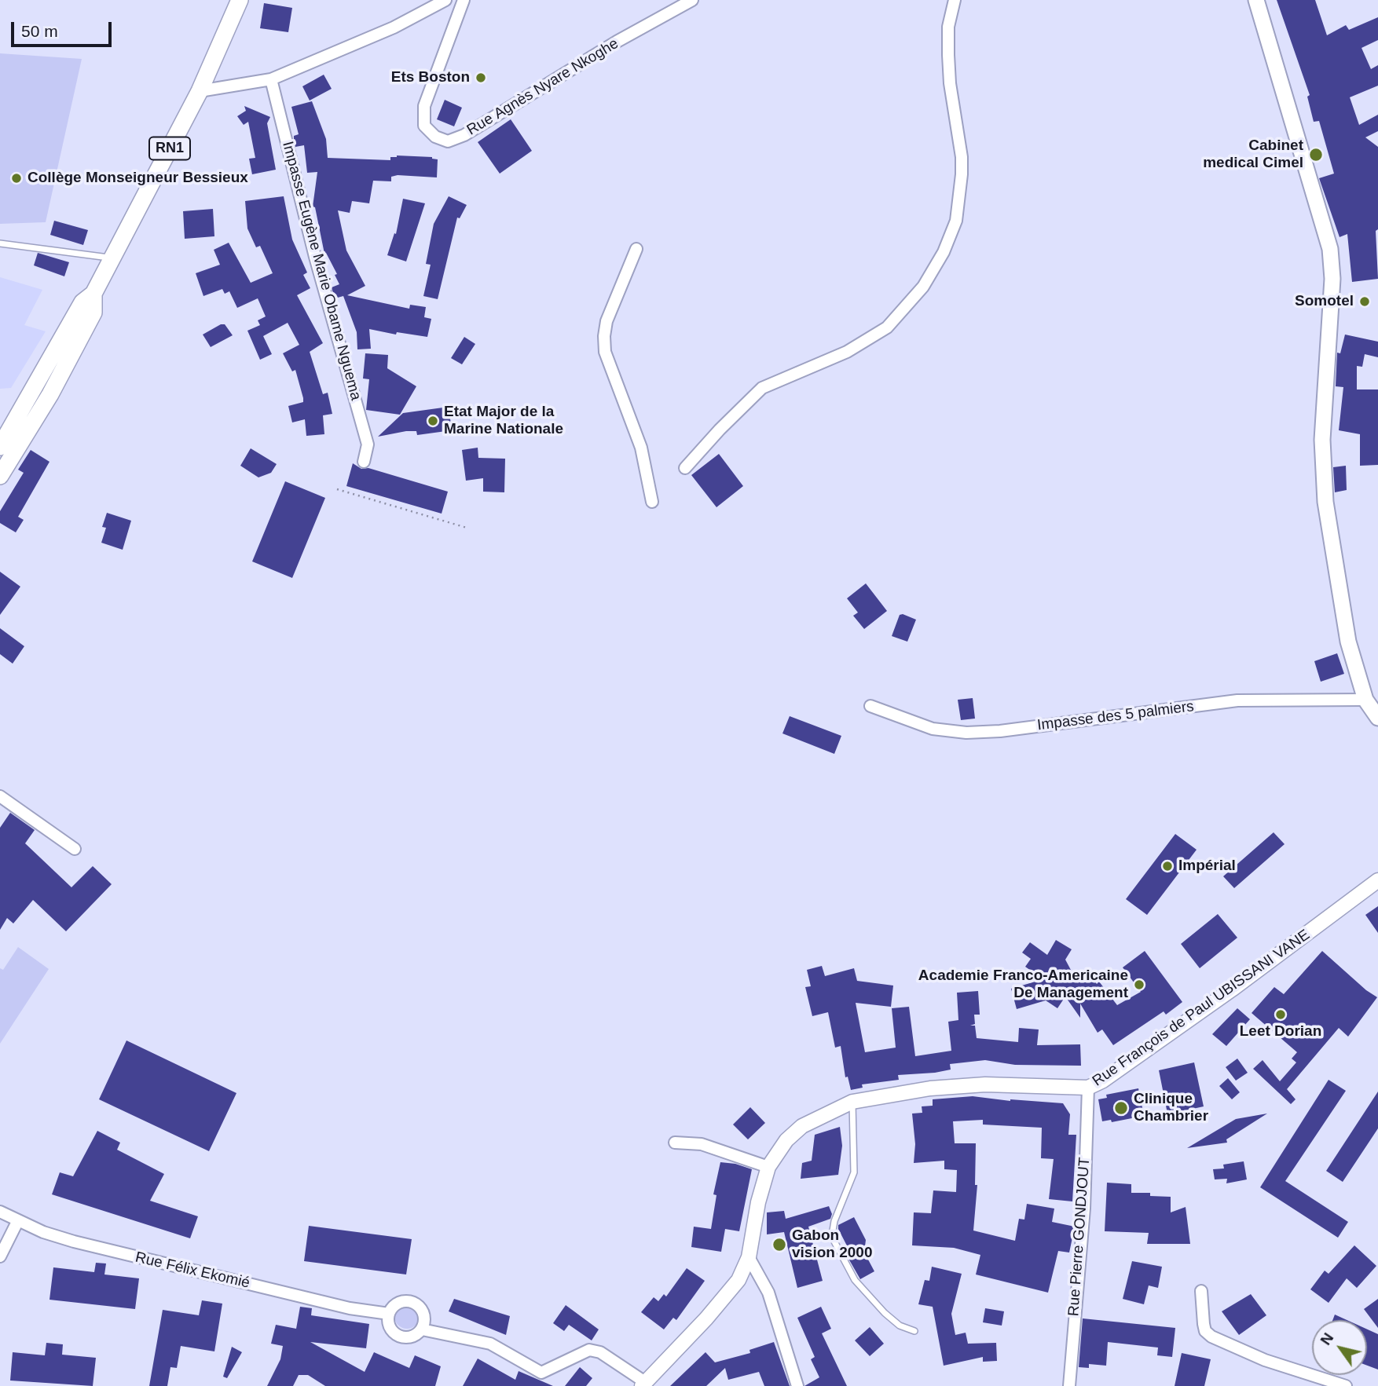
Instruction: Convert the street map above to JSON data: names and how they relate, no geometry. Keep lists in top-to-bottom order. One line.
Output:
{"streets":{"main road":["RN1"],"street":["Rue Agnès Nyare Nkoghe","Impasse Eugène Marie Obame Nguema","Impasse des 5 palmiers","Rue François de Paul UBISSANI VANE","Rue Pierre GONDJOUT","Rue Félix Ekomié"]},"crossings":[["Rue François de Paul UBISSANI VANE","Rue Pierre GONDJOUT"]],"places":["Ets Boston","Cabinet medical Cimel","Collège Monseigneur Bessieux","Somotel","Etat Major de la Marine Nationale","Impérial","Academie Franco-Americaine De Management","Leet Dorian","Clinique Chambrier","Gabon vision 2000"],"scale_bar":"50 m","north":"top left"}
